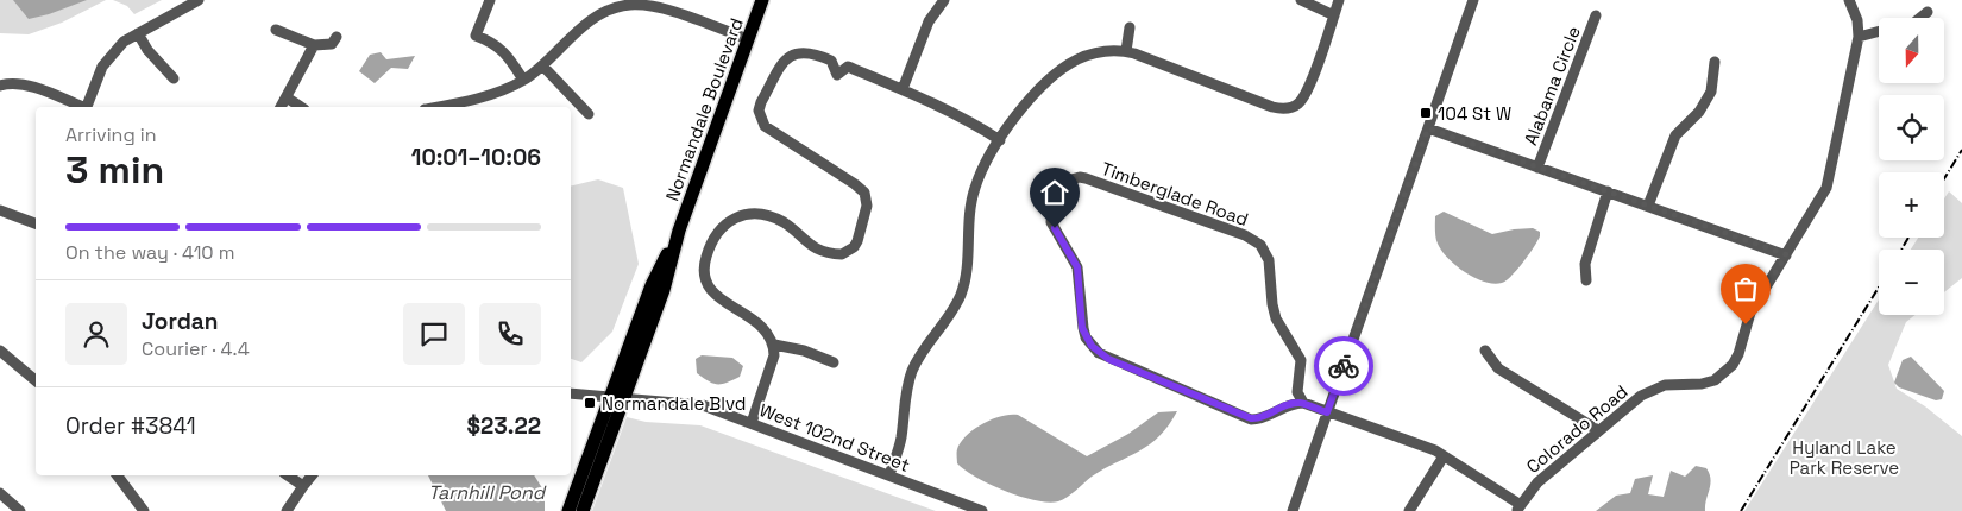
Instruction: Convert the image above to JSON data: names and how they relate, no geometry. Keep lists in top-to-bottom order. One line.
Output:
{"streets":{"main road":["Normandale Boulevard"],"street":["Alabama Circle","Timberglade Road","Colorado Road","West 102nd Street"]},"crossings":[["Normandale Boulevard","West 102nd Street"]],"water":["Tarnhill Pond"],"parks":["Hyland Lake Park Reserve"],"places":{"transit":["104 St W","Normandale Blvd"]},"north":"bottom","page":{"map_buttons":["+","−"],"heading":["3 min","Arriving in","10:01–10:06"],"panel":["Jordan","Courier · 4.4","Order #3841","$23.22"],"bar":"On the way · 410 m"}}
